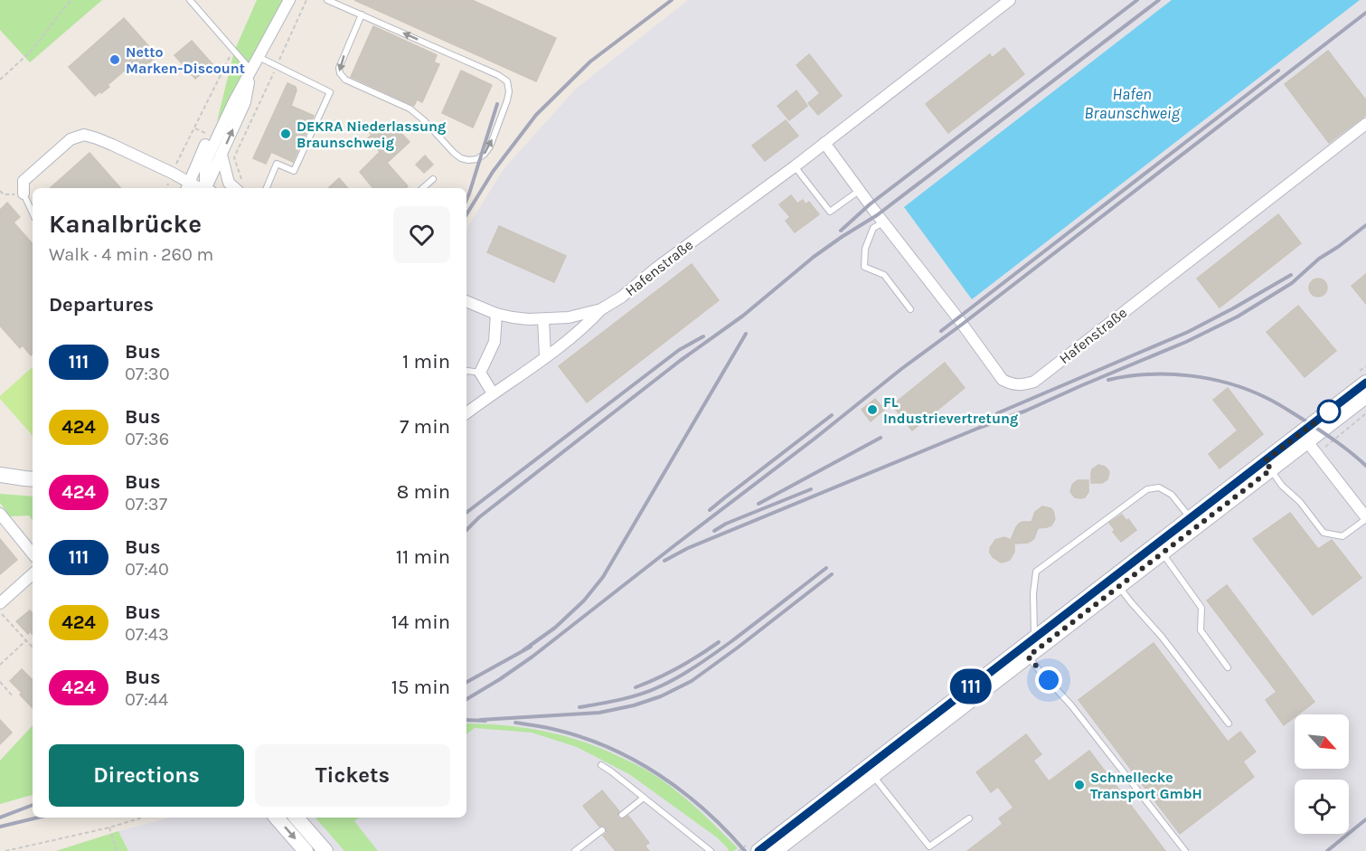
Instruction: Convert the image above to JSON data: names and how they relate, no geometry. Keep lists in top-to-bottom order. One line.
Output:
{"streets":{"street":["Hafenstraße"]},"water":["Hafen Braunschweig"],"places":["Netto Marken-Discount","DEKRA Niederlassung Braunschweig","FL Industrievertretung","Schnellecke Transport GmbH"],"lines":["bus line 111"],"north":"bottom right","page":{"on_map":"111","heading":[["Kanalbrücke","Walk · 4 min · 260 m"],"Departures"],"list":[{"mark":"111","name":"Bus","note":"07:30","value":"1 min"},{"mark":"424","name":"Bus","note":"07:36","value":"7 min"},{"mark":"424","name":"Bus","note":"07:37","value":"8 min"},{"mark":"111","name":"Bus","note":"07:40","value":"11 min"},{"mark":"424","name":"Bus","note":"07:43","value":"14 min"},{"mark":"424","name":"Bus","note":"07:44","value":"15 min"}],"buttons":["Directions","Tickets"]}}
